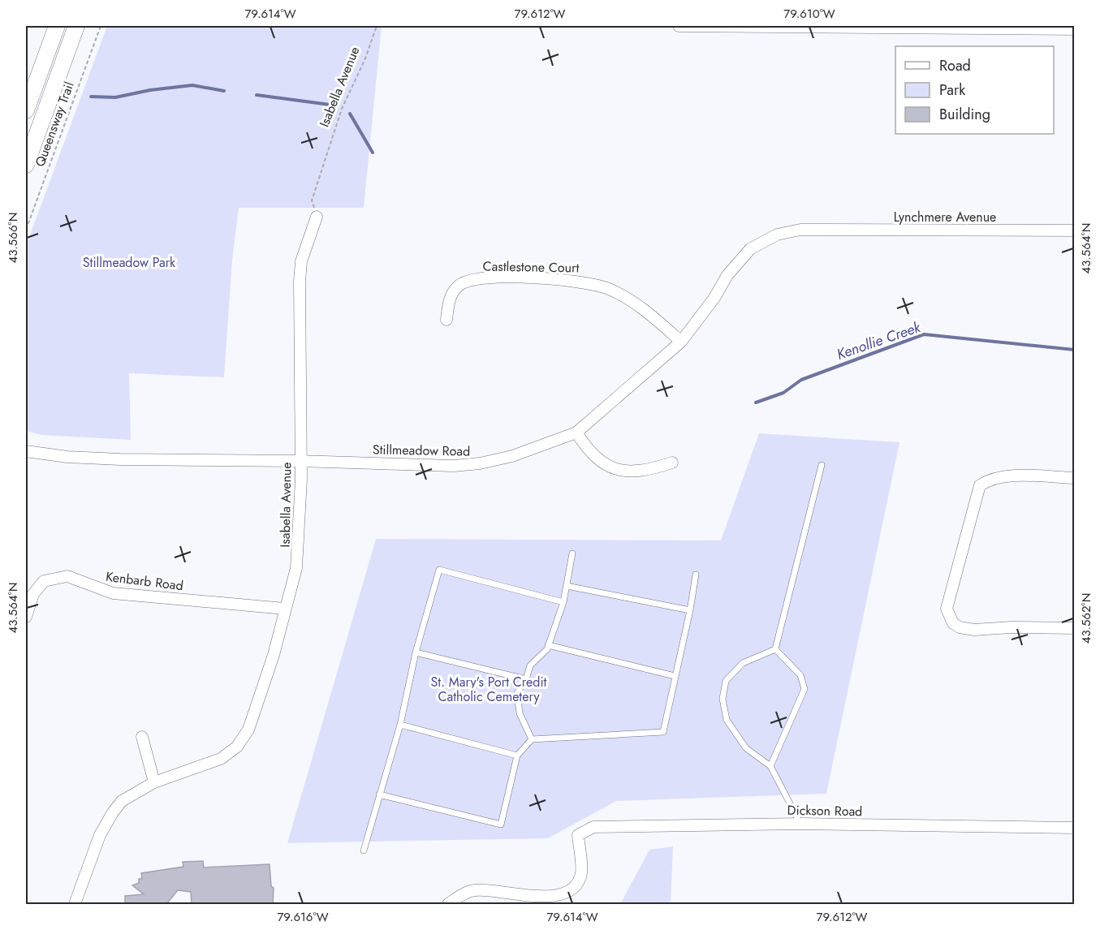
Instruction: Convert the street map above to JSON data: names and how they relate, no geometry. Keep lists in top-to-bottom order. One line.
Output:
{"streets":{"street":["Isabella Avenue","Lynchmere Avenue","Castlestone Court","Stillmeadow Road","Kenbarb Road","Dickson Road"],"path":["Queensway Trail"]},"crossings":[["Isabella Avenue","Stillmeadow Road"],["Isabella Avenue","Kenbarb Road"],["Lynchmere Avenue","Stillmeadow Road"],["Castlestone Court","Stillmeadow Road"]],"water":["Kenollie Creek"],"parks":["Stillmeadow Park","St. Mary's Port Credit Catholic Cemetery"],"legend":["Road","Park","Building"],"coordinates":["79.614°W","79.612°W","79.610°W","43.566°N","43.564°N","43.562°N","79.616°W"]}
